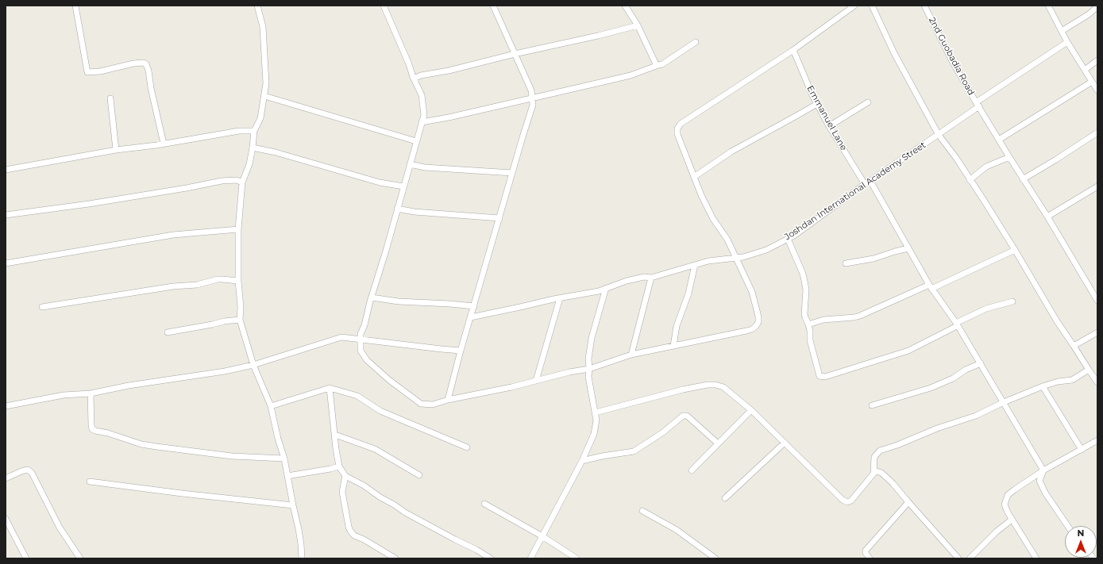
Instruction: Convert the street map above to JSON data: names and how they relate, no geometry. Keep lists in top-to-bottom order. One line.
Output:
{"streets":{"street":["2nd Guobadia Road","Emmanuel Lane","Joshdan International Academy Street"]},"crossings":[["2nd Guobadia Road","Joshdan International Academy Street"],["Emmanuel Lane","Joshdan International Academy Street"]],"north":"top"}
